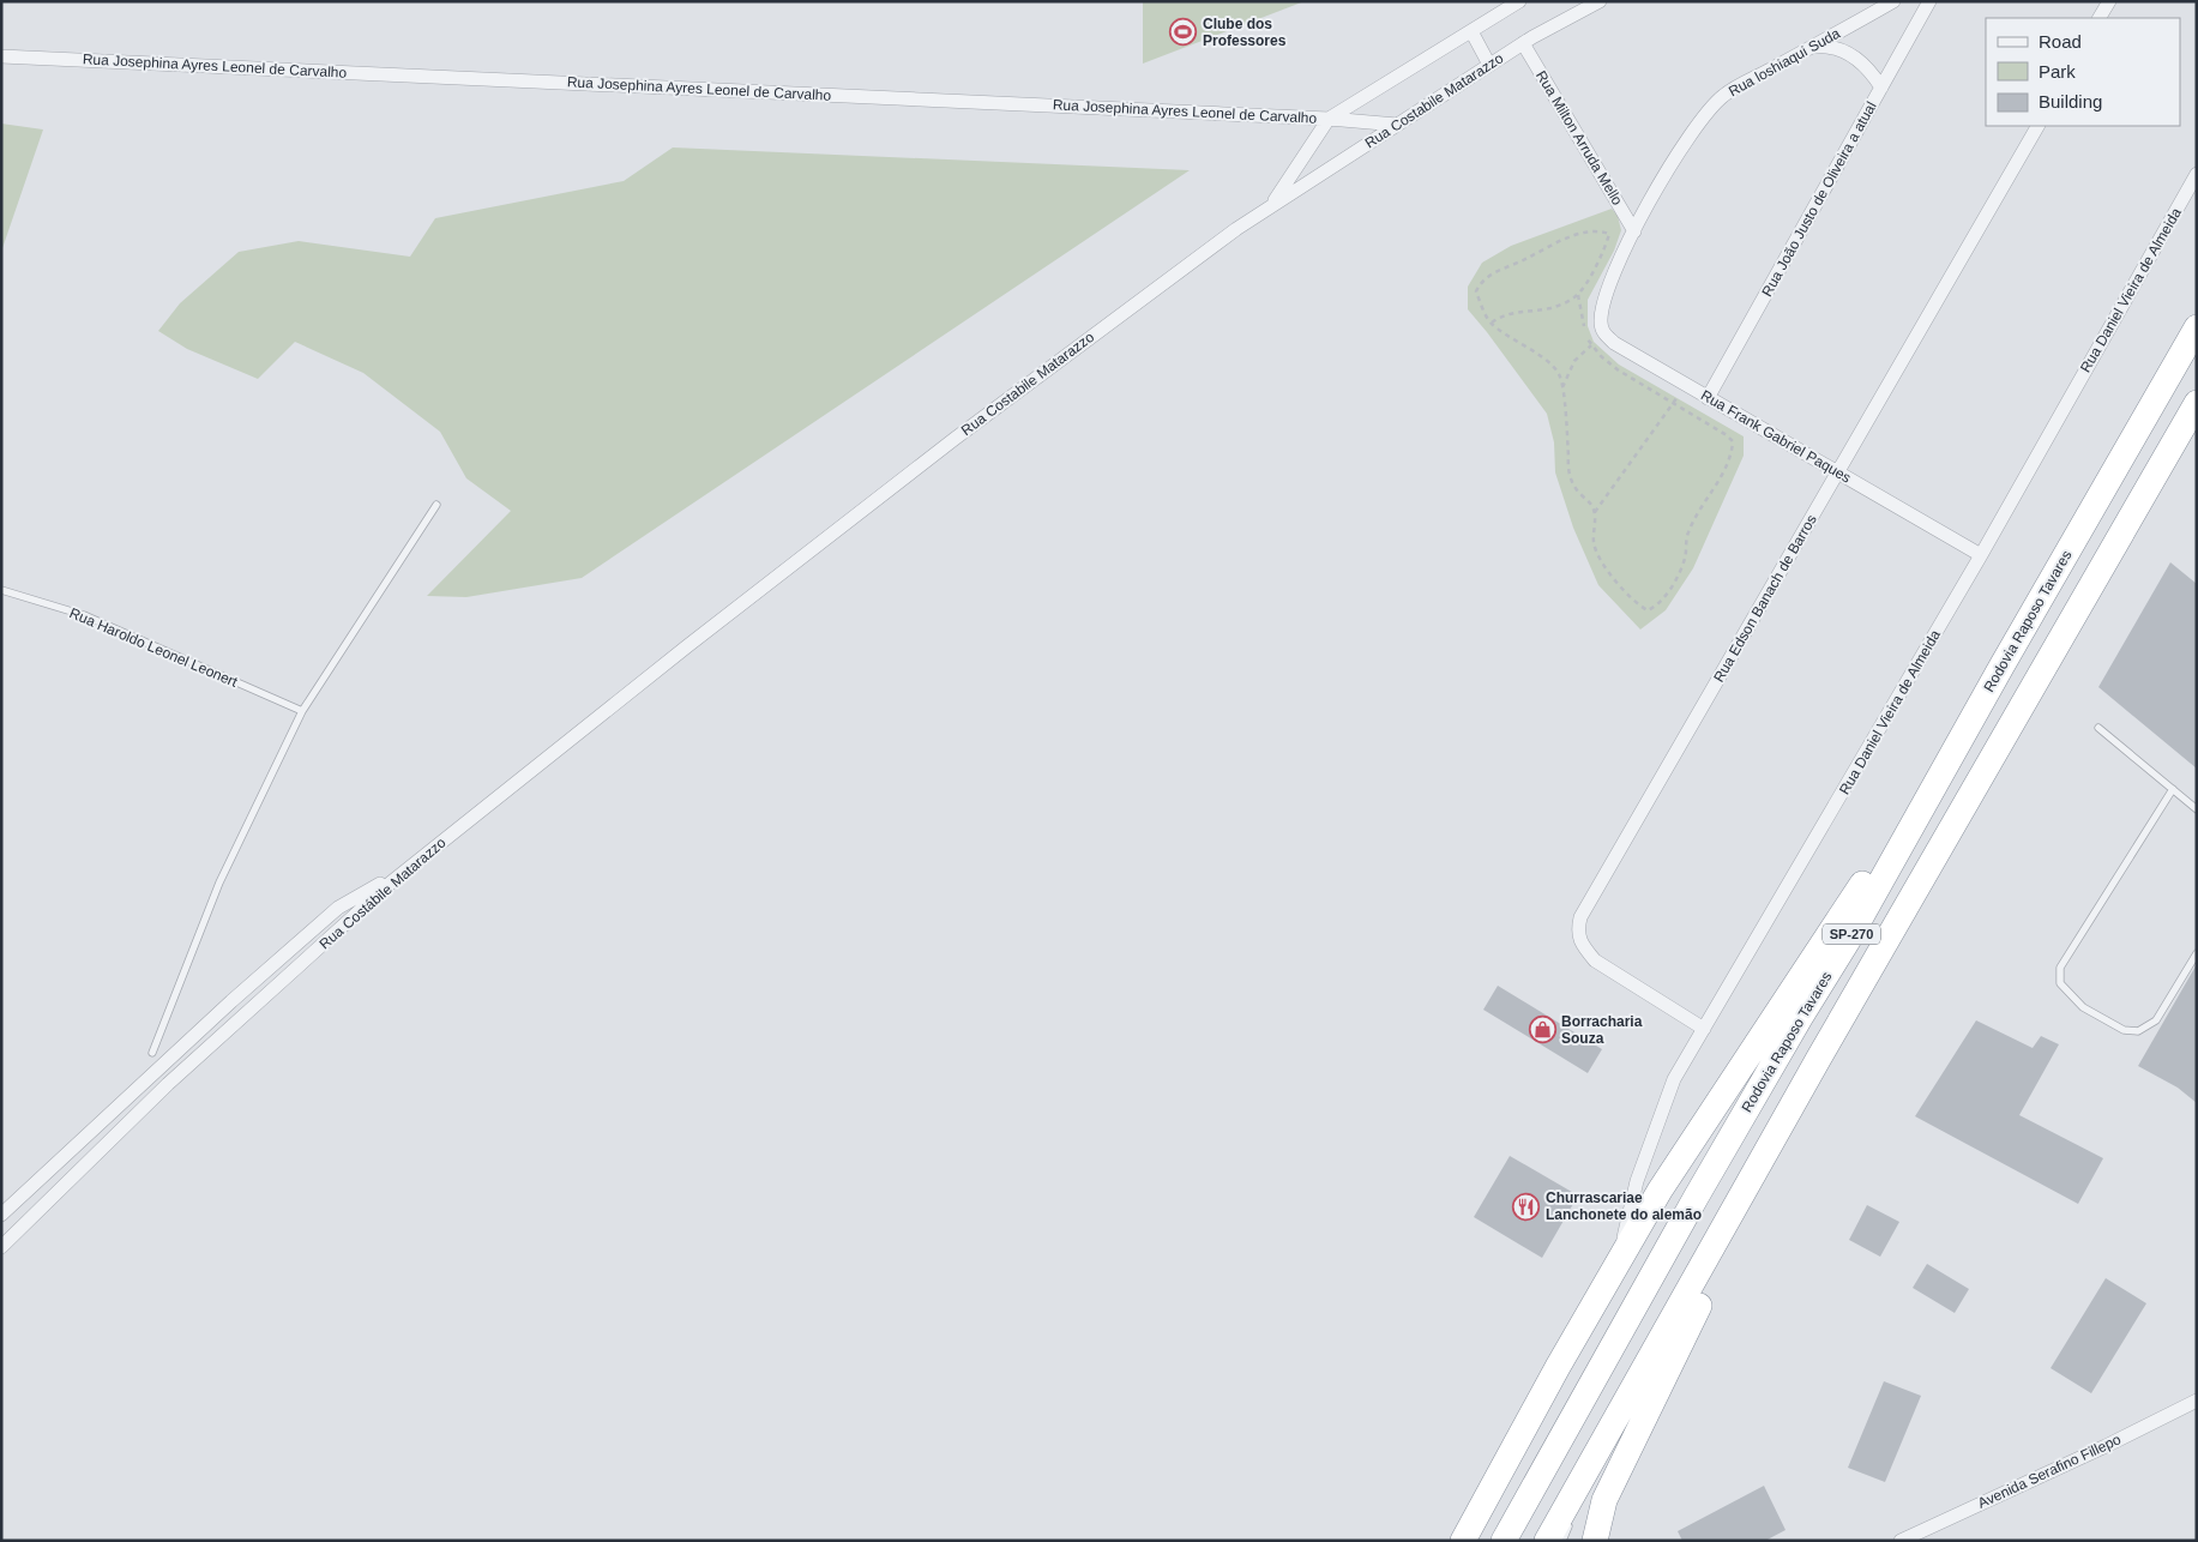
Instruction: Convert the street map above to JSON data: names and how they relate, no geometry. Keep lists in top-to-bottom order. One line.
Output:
{"streets":{"highway":["Rodovia Raposo Tavares","SP-270"],"street":["Rua loshiaqui Suda","Rua Josephina Ayres Leonel de Carvalho","Rua Costabile Matarazzo","Rua Milton Arruda Mello","Rua João Justo de Oliveira a atual","Rua Daniel Vieira de Almeida","Rua Frank Gabriel Paques","Rua Edson Banach de Barros","Rua Costábile Matarazzo","Avenida Serafino Fillepo"],"lane":["Rua Haroldo Leonel Leonert"]},"crossings":[["Rua loshiaqui Suda","Rua Milton Arruda Mello"],["Rua loshiaqui Suda","Rua Frank Gabriel Paques"],["Rua Josephina Ayres Leonel de Carvalho","Rua Costabile Matarazzo"],["Rua Costabile Matarazzo","Rua Milton Arruda Mello"],["Rua Costabile Matarazzo","Rua Costábile Matarazzo"],["Rua João Justo de Oliveira a atual","Rua Frank Gabriel Paques"],["Rua Daniel Vieira de Almeida","Rua Frank Gabriel Paques"],["Rua Daniel Vieira de Almeida","Rua Edson Banach de Barros"],["Rua Frank Gabriel Paques","Rua Edson Banach de Barros"]],"places":{"sports":["Clube dos Professores"],"shop":["Borracharia Souza"],"restaurant":["Churrascariae Lanchonete do alemão"]},"legend":["Road","Park","Building"]}
